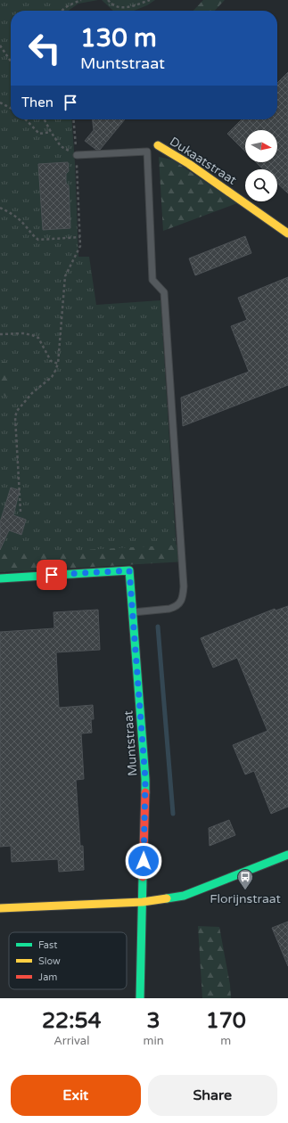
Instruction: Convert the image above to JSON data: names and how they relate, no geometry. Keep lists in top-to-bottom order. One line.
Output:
{"streets":{"street":["Dukaatstraat","Muntstraat"]},"places":{"bus stop":["Florijnstraat"]},"legend":["Fast","Slow","Jam"],"north":"right","page":{"turn":["130 m","Muntstraat"],"then":"Then","eta":["22:54","Arrival","3","min","170","m"],"buttons":["Exit","Share"]}}
